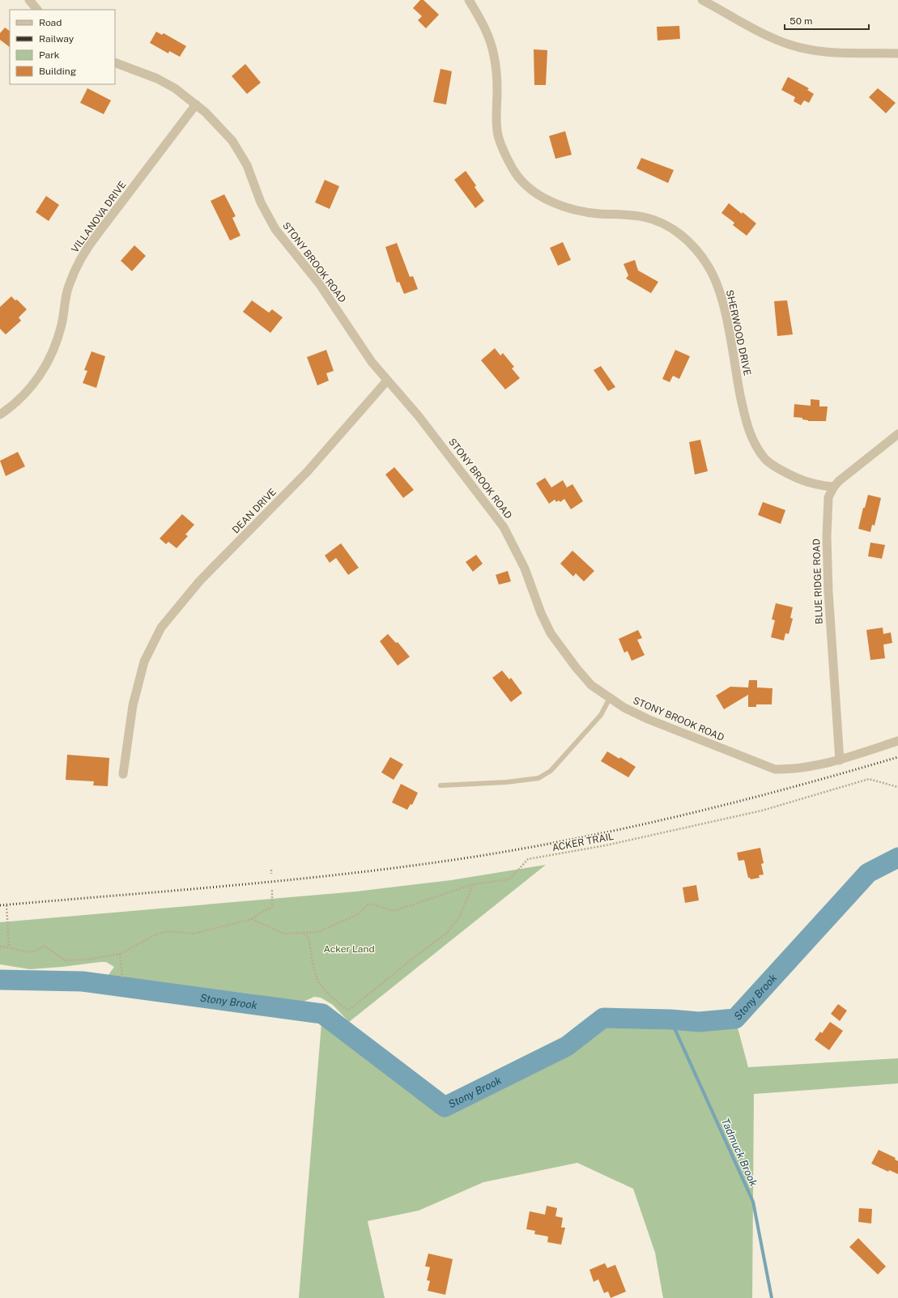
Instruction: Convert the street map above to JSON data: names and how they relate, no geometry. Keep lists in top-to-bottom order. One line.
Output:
{"streets":{"street":["VILLANOVA DRIVE","STONY BROOK ROAD","SHERWOOD DRIVE","DEAN DRIVE","BLUE RIDGE ROAD"],"path":["ACKER TRAIL"]},"crossings":[["VILLANOVA DRIVE","STONY BROOK ROAD"],["STONY BROOK ROAD","DEAN DRIVE"],["STONY BROOK ROAD","BLUE RIDGE ROAD"],["SHERWOOD DRIVE","BLUE RIDGE ROAD"]],"water":["Stony Brook","Tadmuck Brook"],"parks":["Acker Land"],"legend":["Road","Railway","Park","Building"],"scale_bar":"50 m"}
